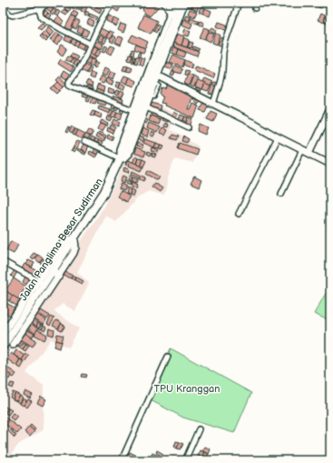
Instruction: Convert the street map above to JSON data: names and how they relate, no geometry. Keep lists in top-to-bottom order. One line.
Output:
{"streets":{"main road":["Jalan Panglima Besar Sudirman"]},"parks":["TPU Kranggan"]}
